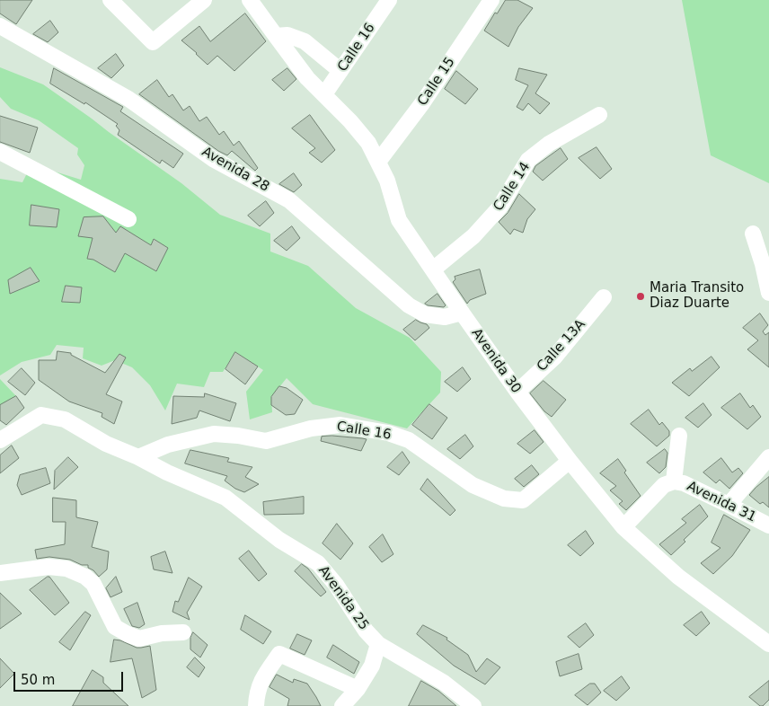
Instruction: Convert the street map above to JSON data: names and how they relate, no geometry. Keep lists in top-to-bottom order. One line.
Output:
{"streets":{"street":["Calle 16","Calle 15","Avenida 28","Calle 14","Calle 13A","Avenida 30","Avenida 31","Avenida 25"]},"crossings":[["Calle 16","Avenida 30"],["Calle 16","Avenida 25"],["Calle 15","Avenida 30"],["Avenida 28","Avenida 30"],["Calle 14","Avenida 30"],["Calle 13A","Avenida 30"]],"places":["Maria Transito Diaz Duarte"],"scale_bar":"50 m"}
